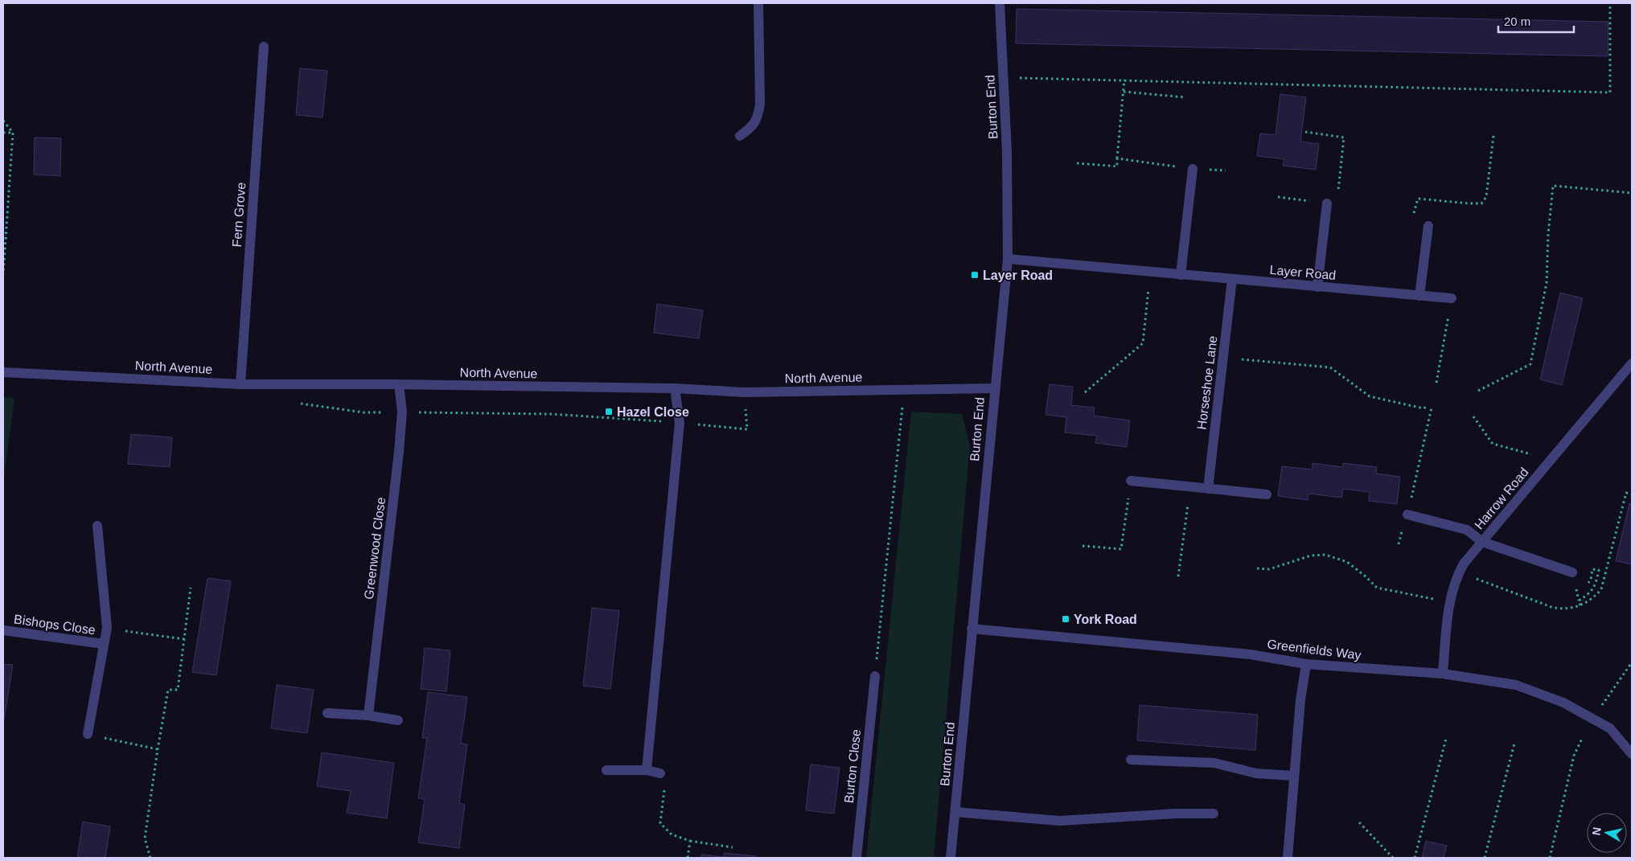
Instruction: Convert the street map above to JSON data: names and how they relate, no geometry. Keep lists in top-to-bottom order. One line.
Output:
{"streets":{"street":["Burton End","Fern Grove","Layer Road","North Avenue","Horseshoe Lane","Harrow Road","Greenwood Close","Bishops Close","Greenfields Way","Burton Close"]},"crossings":[["Burton End","Layer Road"],["Burton End","North Avenue"],["Burton End","Greenfields Way"],["Fern Grove","North Avenue"],["Layer Road","Horseshoe Lane"],["North Avenue","Greenwood Close"],["Harrow Road","Greenfields Way"]],"places":{"transit":["Layer Road","Hazel Close","York Road"]},"scale_bar":"20 m","north":"left"}
